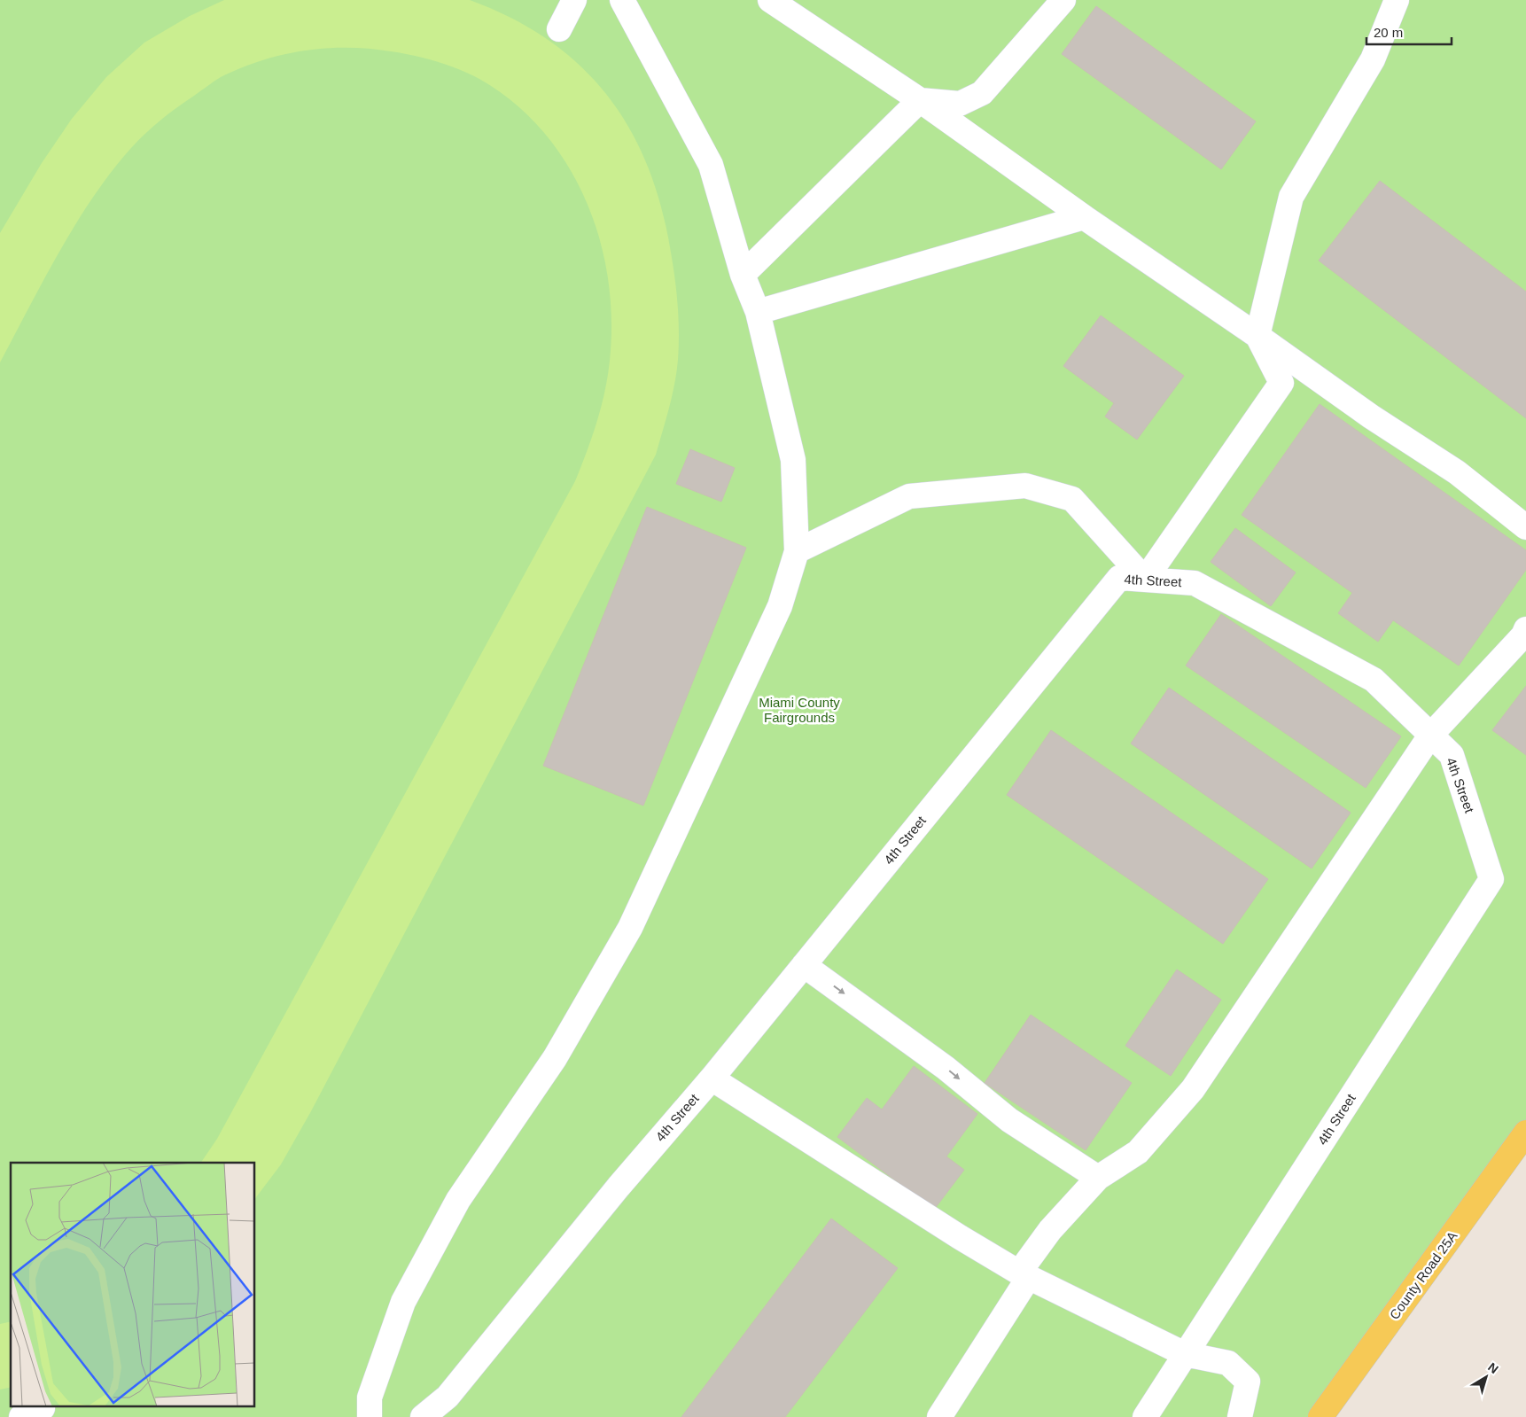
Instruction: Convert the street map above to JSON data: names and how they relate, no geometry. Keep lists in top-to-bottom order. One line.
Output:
{"streets":{"main road":["County Road 25A"],"lane":["4th Street"]},"parks":["Miami County Fairgrounds"],"scale_bar":"20 m","north":"top right"}
